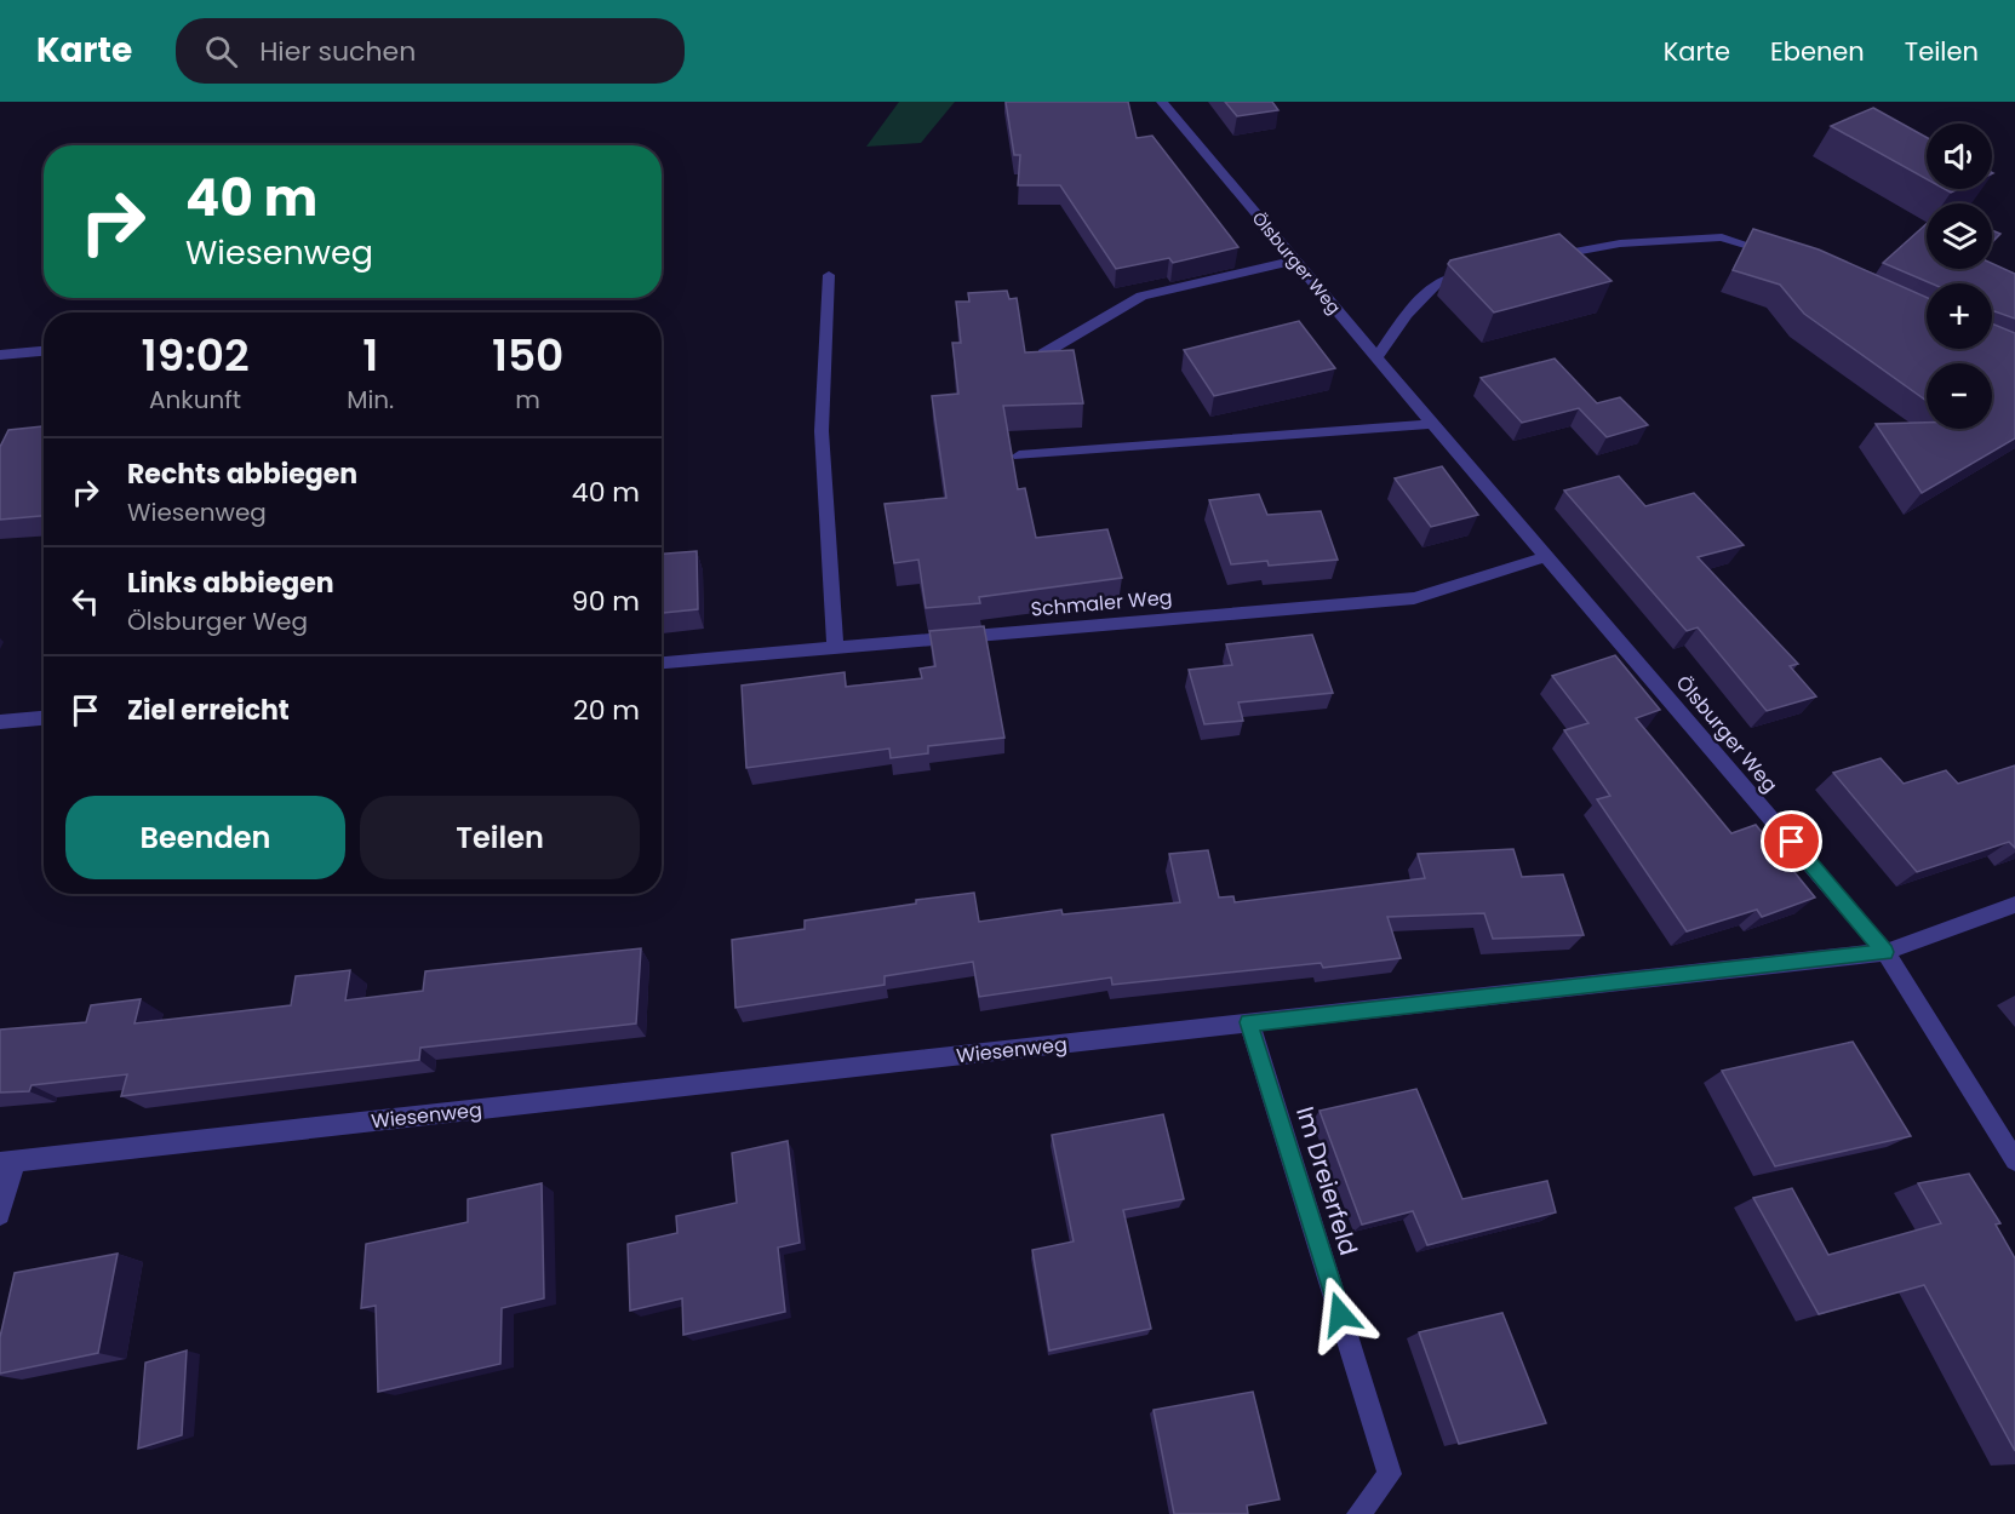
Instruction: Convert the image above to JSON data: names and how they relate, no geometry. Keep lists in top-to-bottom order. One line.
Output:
{"streets":{"street":["Ölsburger Weg","Schmaler Weg","Wiesenweg","Im Dreierfeld"]},"crossings":[["Ölsburger Weg","Schmaler Weg"],["Ölsburger Weg","Wiesenweg"],["Wiesenweg","Im Dreierfeld"]],"page":{"header":"Karte","search":"Hier suchen","nav":["Karte","Ebenen","Teilen"],"map_buttons":["+","−"],"turn":["40 m","Wiesenweg"],"eta":["19:02","Ankunft","1","Min.","150","m"],"list":[{"name":"Rechts abbiegen","note":"Wiesenweg","value":"40 m"},{"name":"Links abbiegen","note":"Ölsburger Weg","value":"90 m"},{"name":"Ziel erreicht","value":"20 m"}],"buttons":["Beenden","Teilen"]}}
